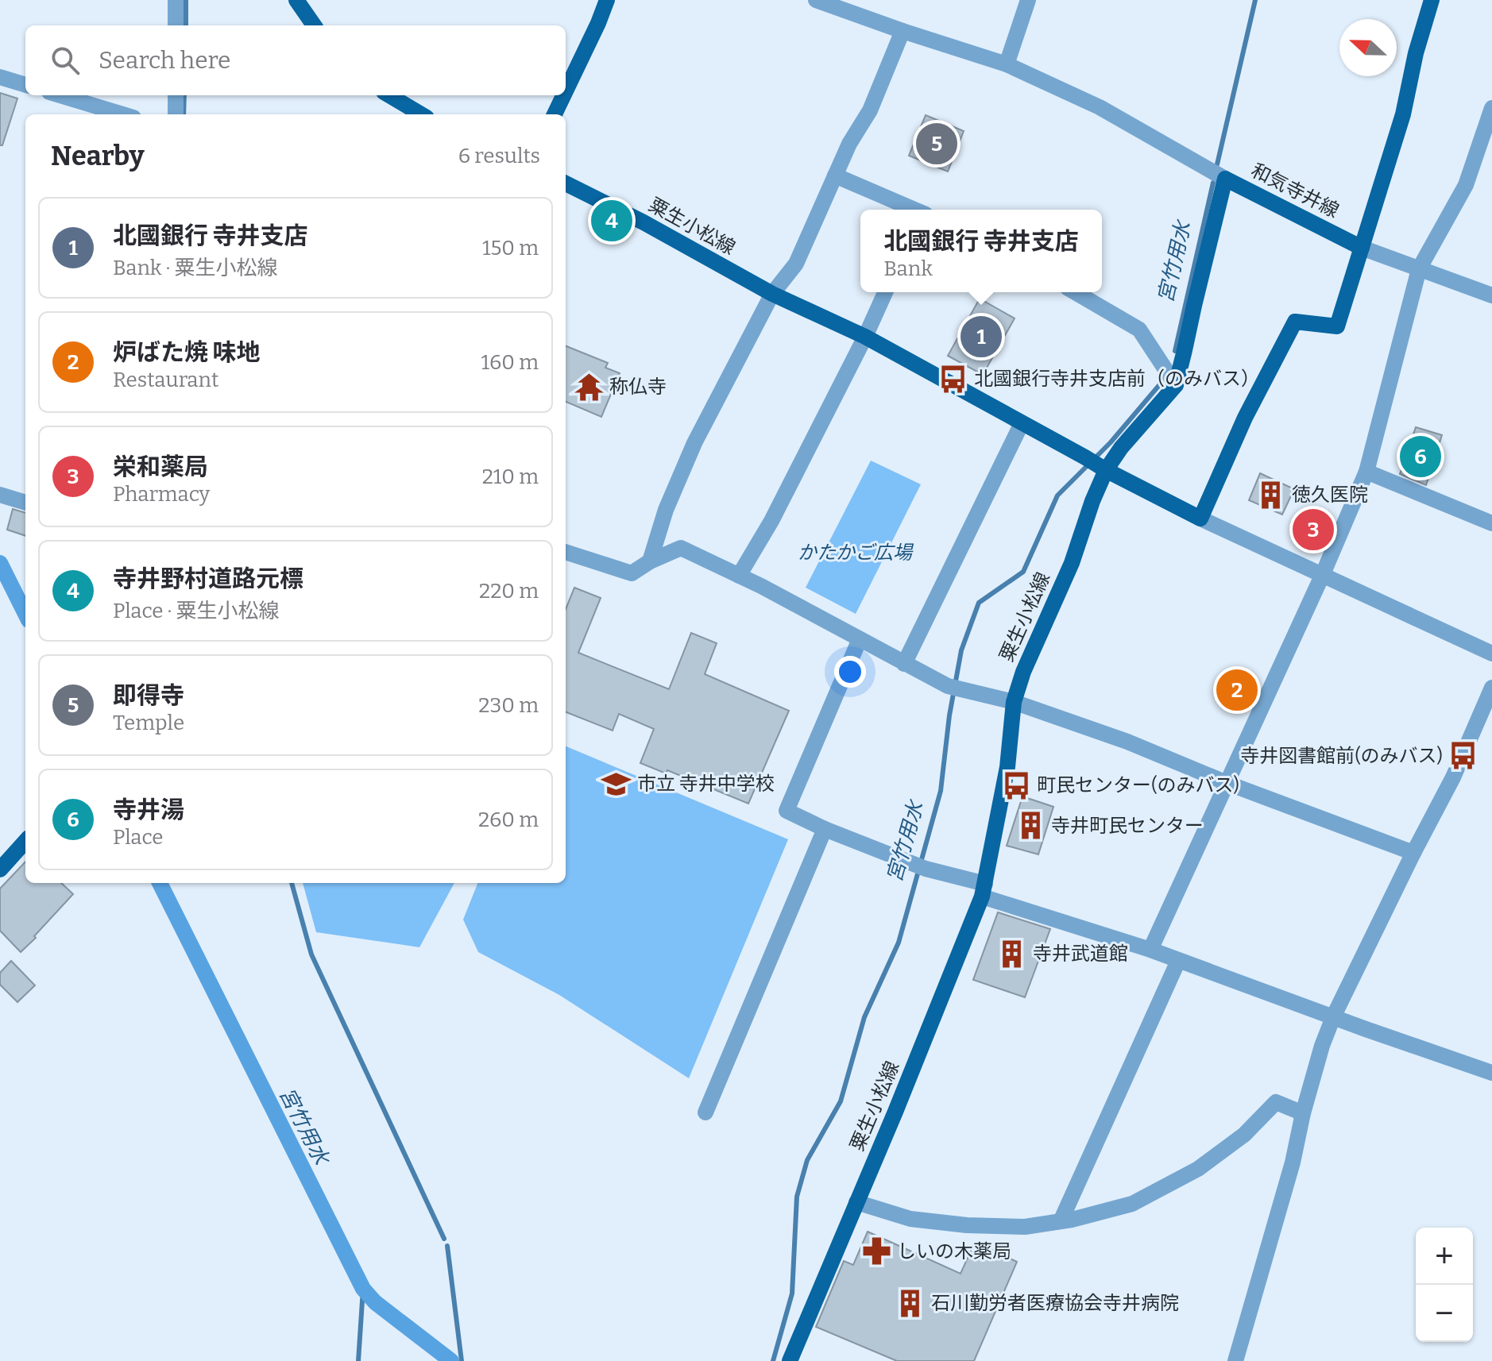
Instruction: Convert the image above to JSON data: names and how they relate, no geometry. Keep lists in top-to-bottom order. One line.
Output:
{"streets":{"main road":["和気寺井線","粟生小松線"]},"crossings":[["和気寺井線","粟生小松線"]],"water":["宮竹用水"],"parks":["かたかご広場"],"places":{"bus stop":["北國銀行寺井支店前（のみバス）","寺井図書館前(のみバス)","町民センター(のみバス)"],"temple":["称仏寺"],"building":["徳久医院","寺井町民センター","寺井武道館","石川勤労者医療協会寺井病院"],"school or university":["市立 寺井中学校"],"pharmacy":["しいの木薬局"]},"north":"left","page":{"search":"Search here","heading":["Nearby","6 results"],"pins":["5","4","1","6","3","2"],"list":[{"mark":"1","name":"北國銀行 寺井支店","note":"Bank · 粟生小松線","value":"150 m"},{"mark":"2","name":"炉ばた焼 味地","note":"Restaurant","value":"160 m"},{"mark":"3","name":"栄和薬局","note":"Pharmacy","value":"210 m"},{"mark":"4","name":"寺井野村道路元標","note":"Place · 粟生小松線","value":"220 m"},{"mark":"5","name":"即得寺","note":"Temple","value":"230 m"},{"mark":"6","name":"寺井湯","note":"Place","value":"260 m"}],"popup":["北國銀行 寺井支店","Bank"],"map_buttons":["+","−"]}}
